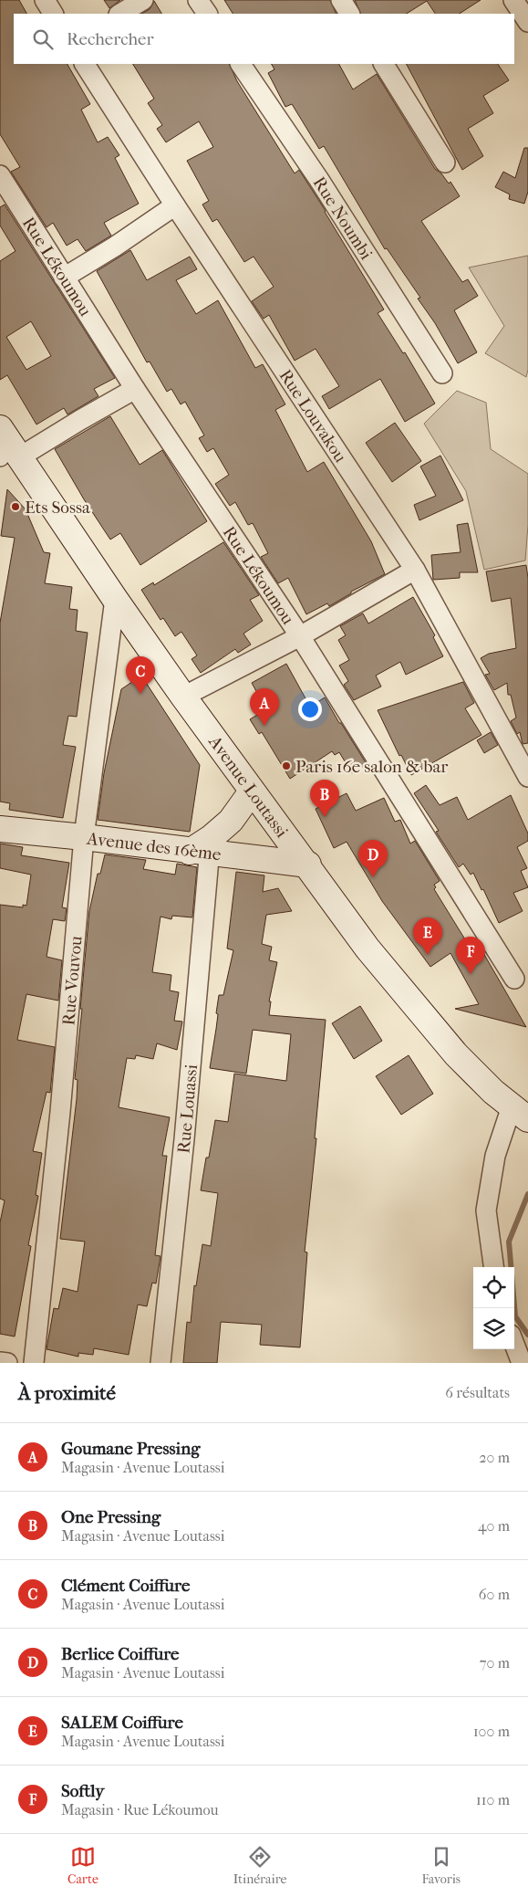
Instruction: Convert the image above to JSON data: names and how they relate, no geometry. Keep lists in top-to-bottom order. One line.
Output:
{"streets":{"main road":["Avenue Loutassi","Avenue des 16ème"],"street":["Rue Noumbi","Rue Lékoumou","Rue Louvakou","Rue Vouvou","Rue Louassi"]},"crossings":[["Avenue Loutassi","Avenue des 16ème"],["Avenue Loutassi","Rue Vouvou"],["Avenue des 16ème","Rue Vouvou"],["Avenue des 16ème","Rue Louassi"]],"places":["Ets Sossa","Paris 16e salon & bar"],"page":{"search":"Rechercher","pins":["C","A","B","D","E","F"],"heading":["À proximité","6 résultats"],"list":[{"mark":"A","name":"Goumane Pressing","note":"Magasin · Avenue Loutassi","value":"20 m"},{"mark":"B","name":"One Pressing","note":"Magasin · Avenue Loutassi","value":"40 m"},{"mark":"C","name":"Clément Coiffure","note":"Magasin · Avenue Loutassi","value":"60 m"},{"mark":"D","name":"Berlice Coiffure","note":"Magasin · Avenue Loutassi","value":"70 m"},{"mark":"E","name":"SALEM Coiffure","note":"Magasin · Avenue Loutassi","value":"100 m"},{"mark":"F","name":"Softly","note":"Magasin · Rue Lékoumou","value":"110 m"}],"nav":["Carte","Itinéraire","Favoris"]}}
